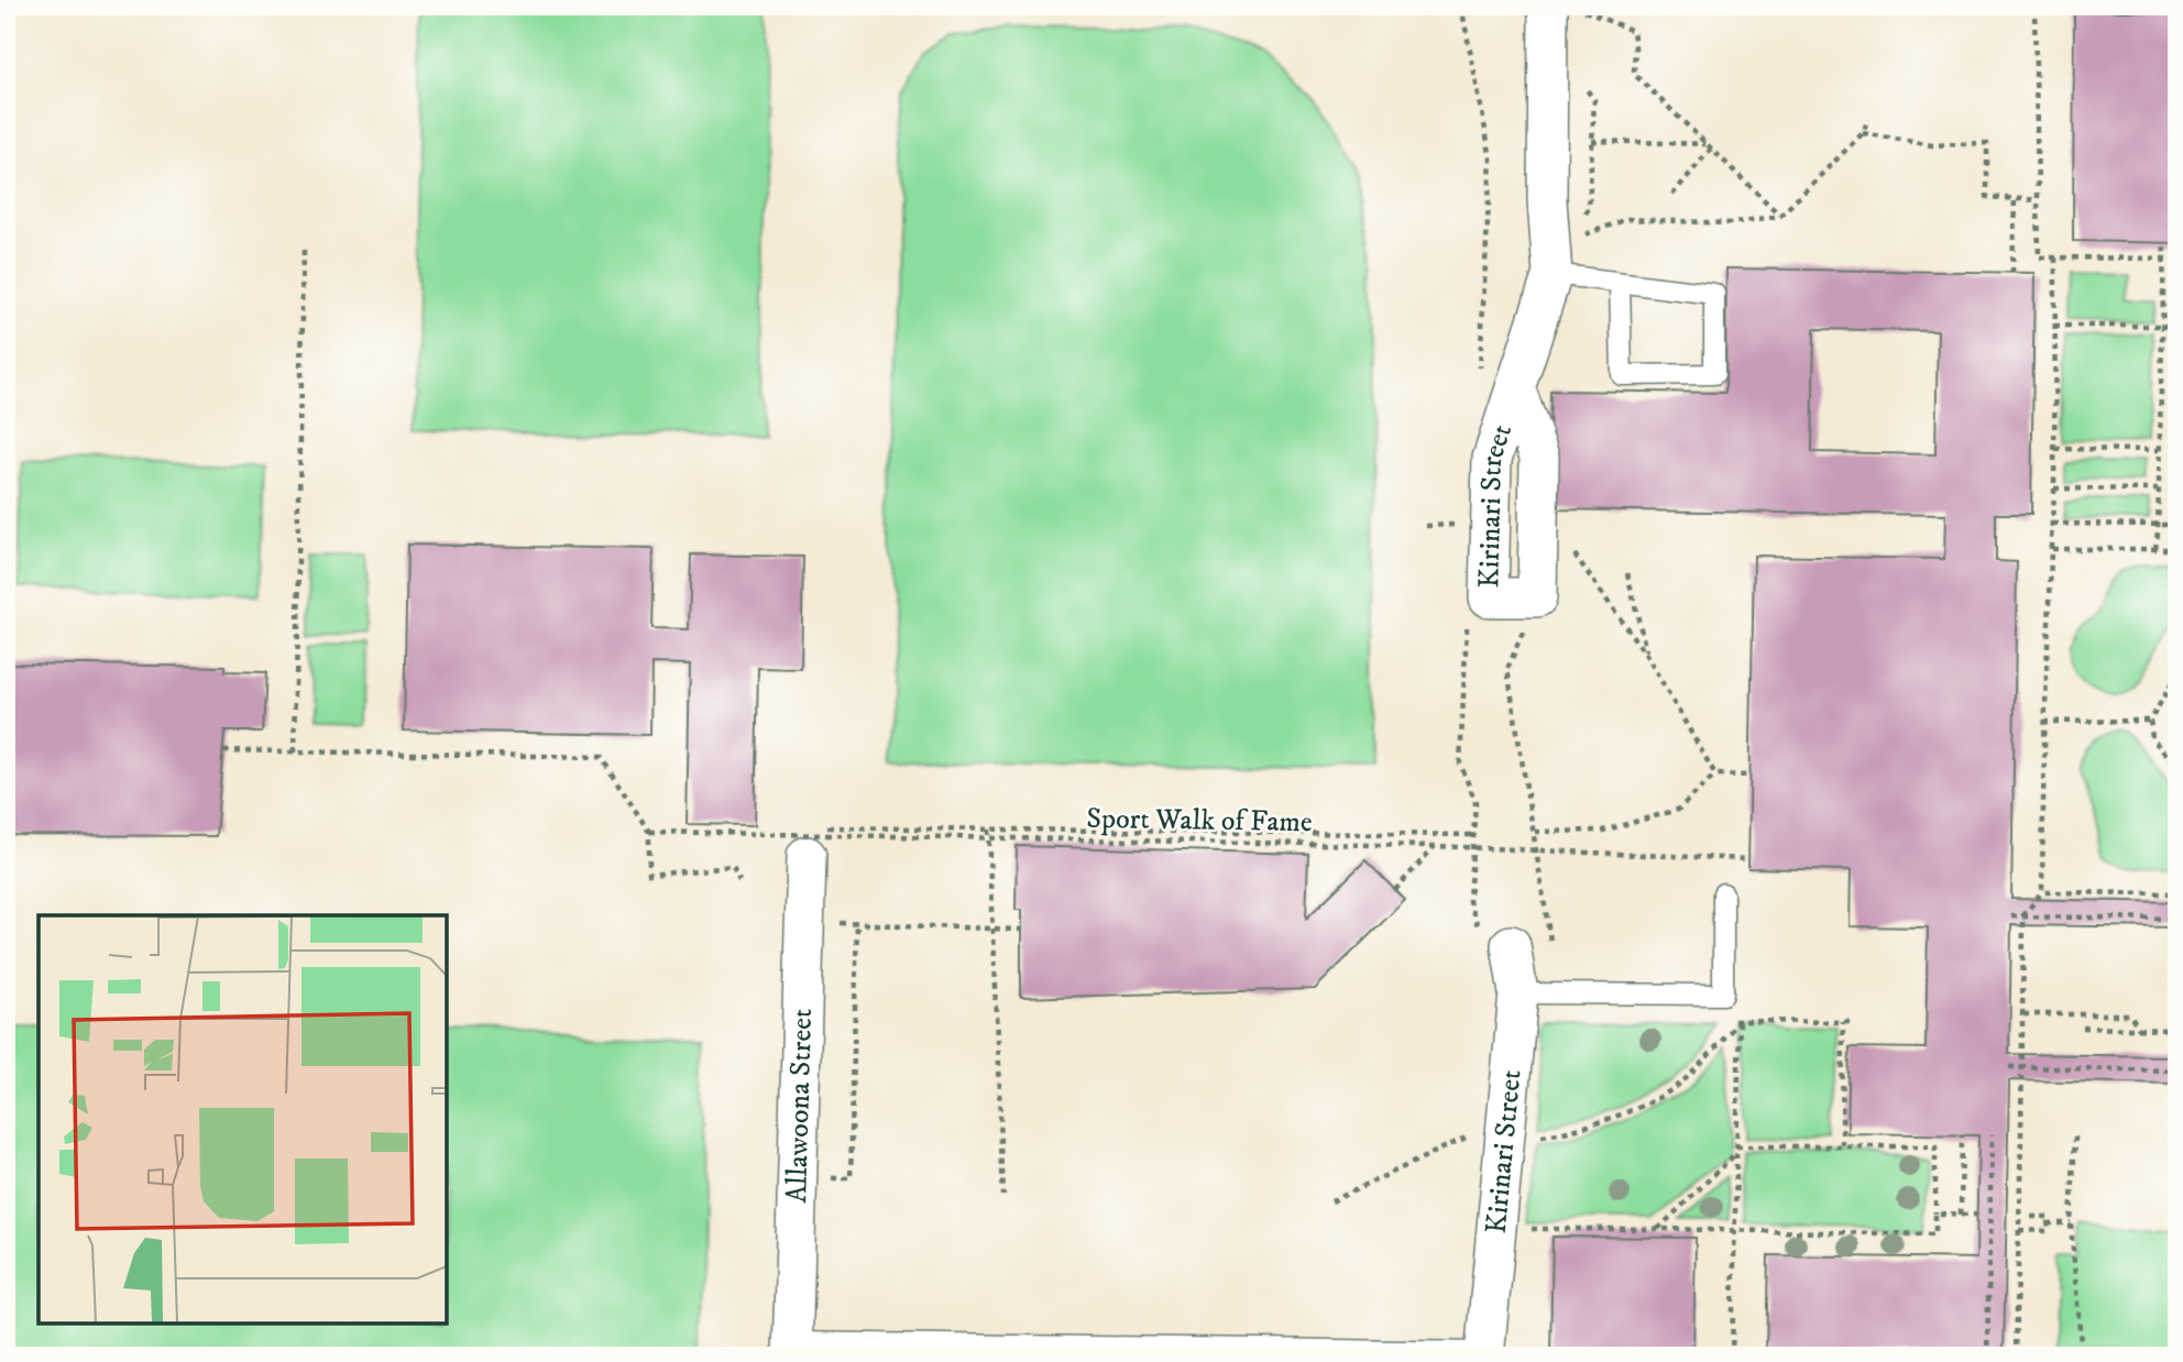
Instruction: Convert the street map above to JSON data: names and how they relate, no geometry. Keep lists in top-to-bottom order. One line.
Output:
{"streets":{"street":["Kirinari Street","Allawoona Street"],"path":["Sport Walk of Fame"]}}
